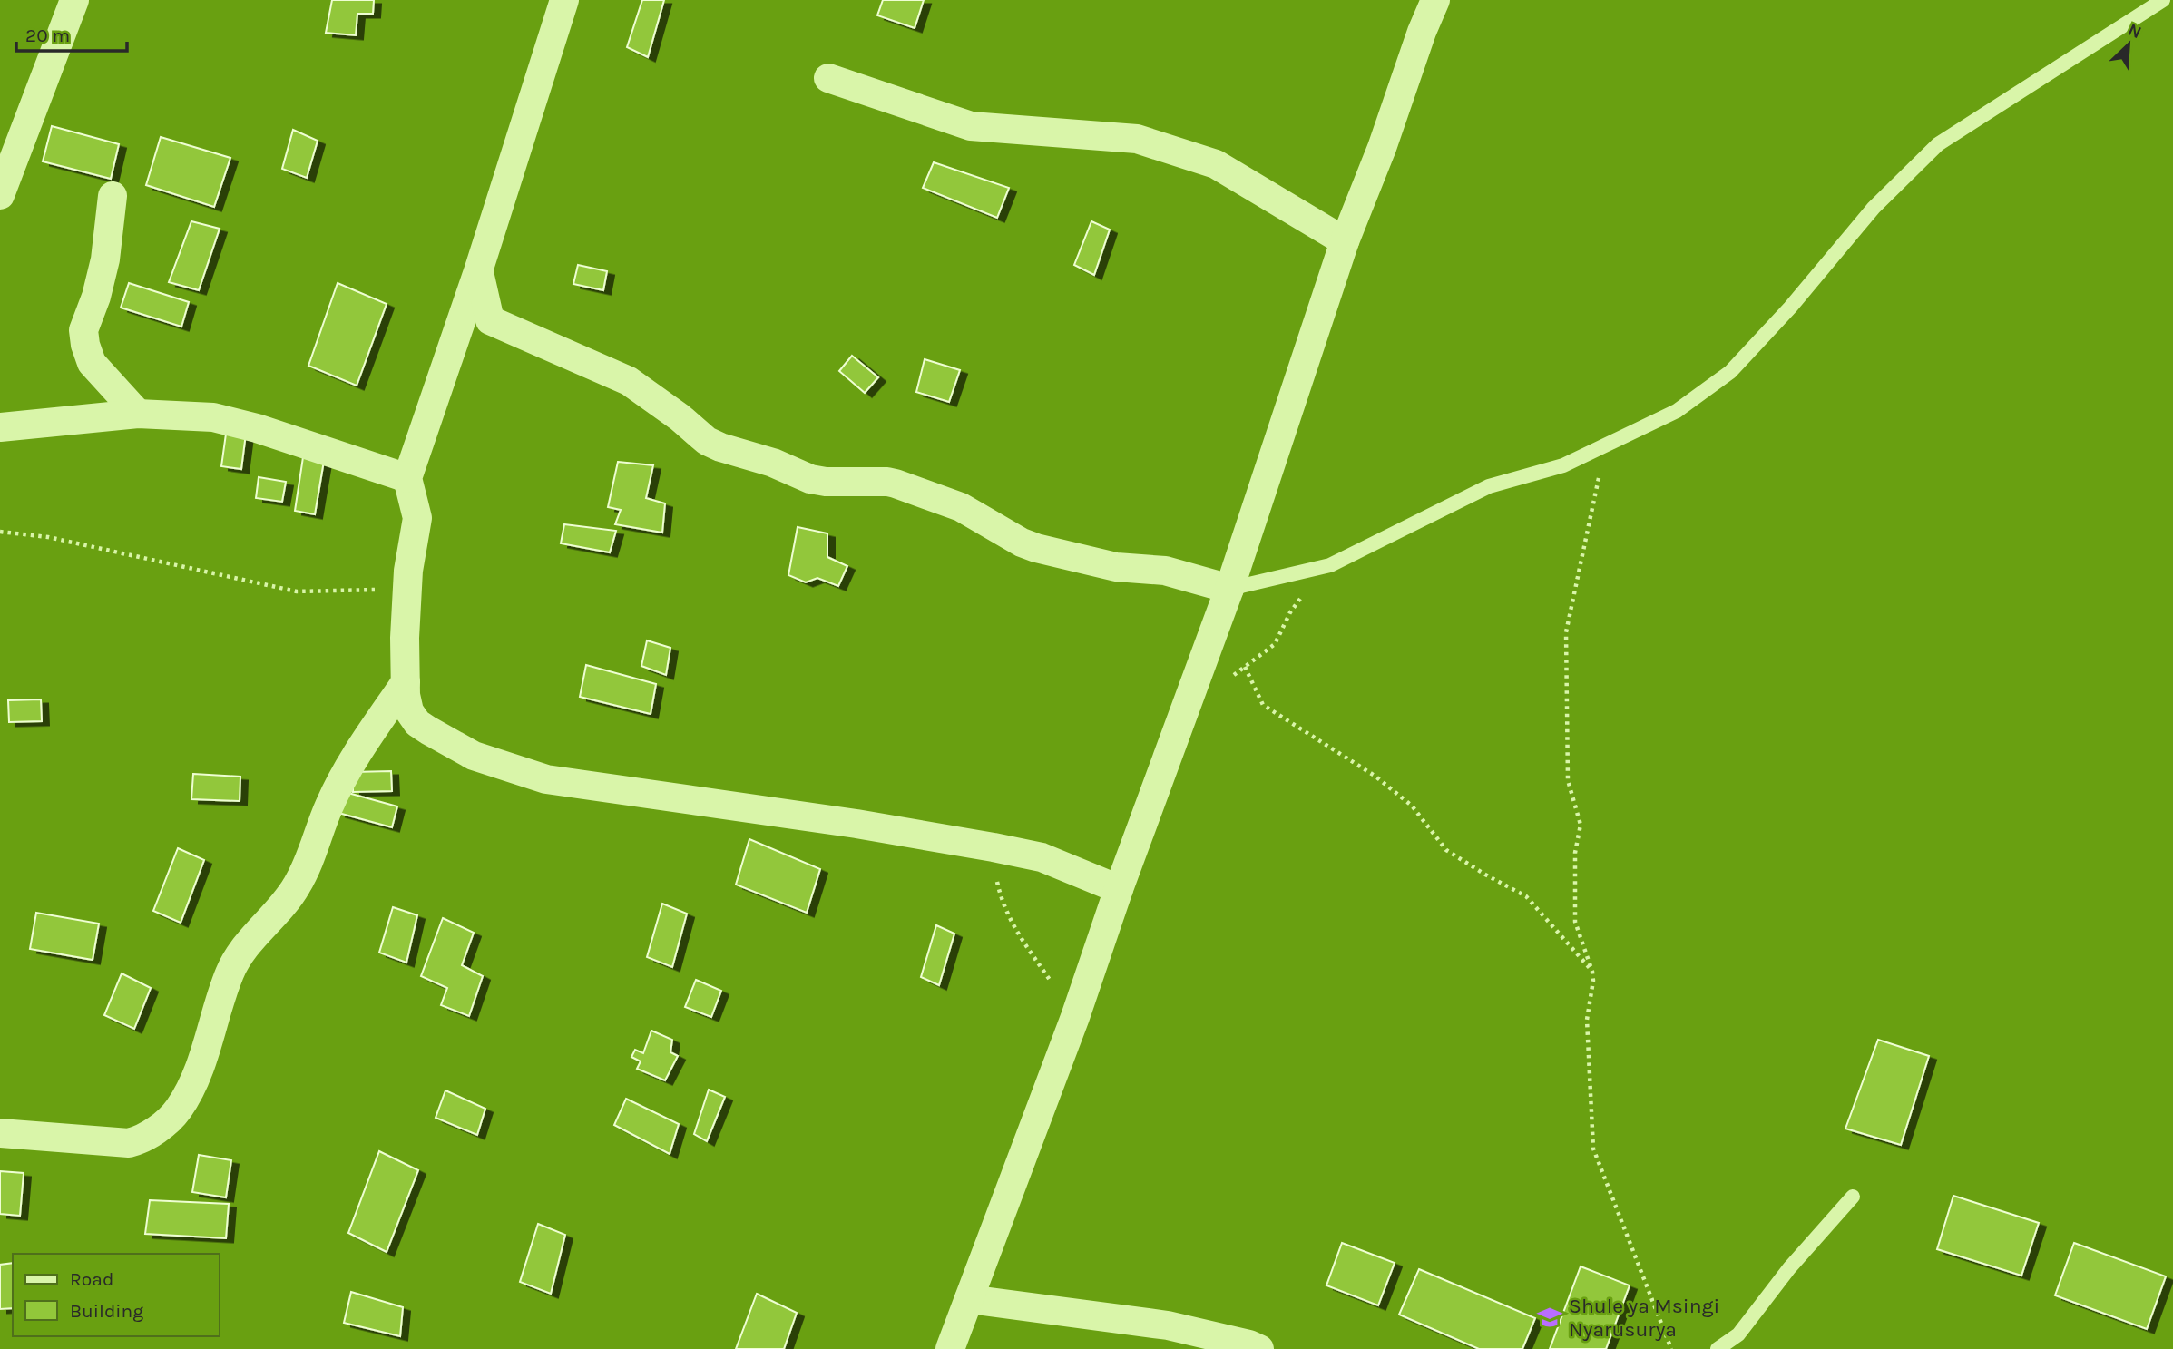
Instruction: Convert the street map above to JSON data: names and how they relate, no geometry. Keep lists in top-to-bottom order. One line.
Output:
{"places":{"school or university":["Shule ya Msingi Nyarusurya"]},"legend":["Road","Building"],"scale_bar":"20 m","north":"top right"}
